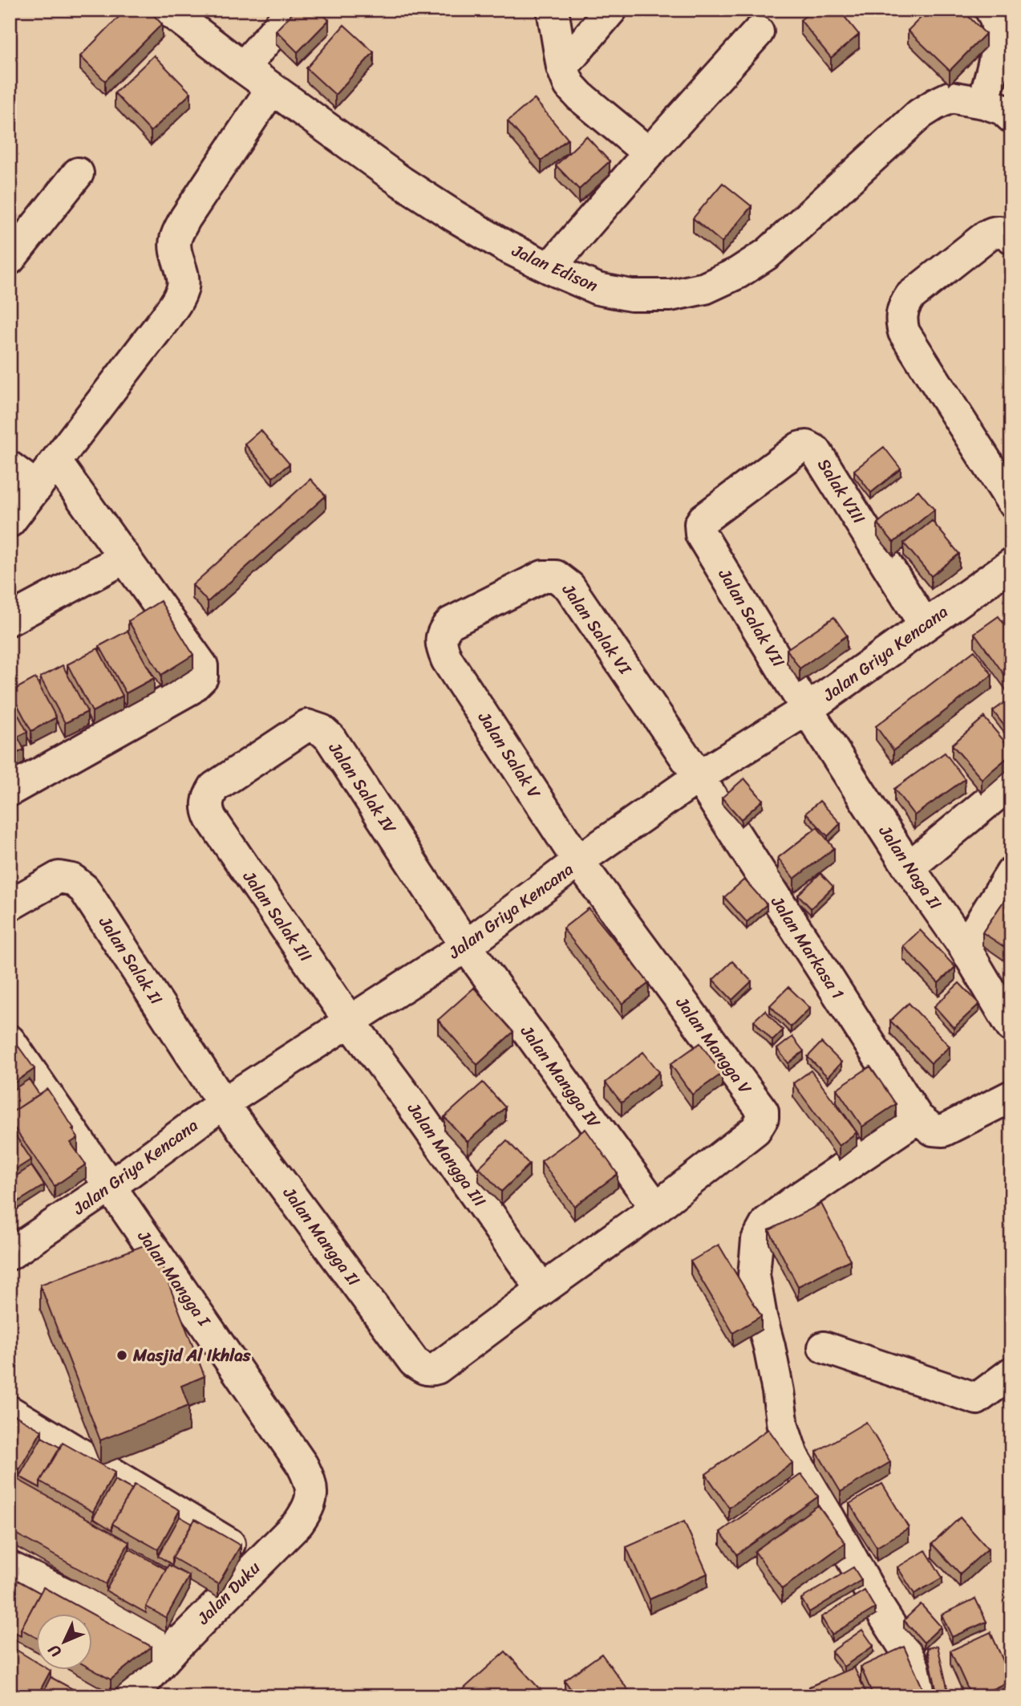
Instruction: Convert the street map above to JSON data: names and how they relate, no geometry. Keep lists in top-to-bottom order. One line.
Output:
{"streets":{"street":["Jalan Edison","Salak VIII","Jalan Salak VII","Jalan Salak VI","Jalan Griya Kencana","Jalan Salak V","Jalan Salak IV","Jalan Naga II","Jalan Salak III","Jalan Markasa 1","Jalan Salak II","Jalan Mangga V","Jalan Mangga IV","Jalan Mangga III","Jalan Mangga II","Jalan Mangga I","Jalan Duku"]},"crossings":[["Salak VIII","Jalan Salak VII"],["Salak VIII","Jalan Griya Kencana"],["Jalan Salak VII","Jalan Griya Kencana"],["Jalan Salak VII","Jalan Naga II"],["Jalan Salak VI","Jalan Griya Kencana"],["Jalan Salak VI","Jalan Salak V"],["Jalan Salak VI","Jalan Markasa 1"],["Jalan Griya Kencana","Jalan Salak V"],["Jalan Griya Kencana","Jalan Salak IV"],["Jalan Griya Kencana","Jalan Naga II"],["Jalan Griya Kencana","Jalan Salak III"],["Jalan Griya Kencana","Jalan Markasa 1"],["Jalan Griya Kencana","Jalan Salak II"],["Jalan Griya Kencana","Jalan Mangga V"],["Jalan Griya Kencana","Jalan Mangga IV"],["Jalan Griya Kencana","Jalan Mangga III"],["Jalan Griya Kencana","Jalan Mangga II"],["Jalan Griya Kencana","Jalan Mangga I"],["Jalan Salak V","Jalan Mangga V"],["Jalan Salak IV","Jalan Salak III"],["Jalan Salak IV","Jalan Mangga IV"],["Jalan Salak III","Jalan Mangga III"],["Jalan Salak II","Jalan Mangga II"],["Jalan Mangga V","Jalan Mangga IV"],["Jalan Mangga III","Jalan Mangga II"],["Jalan Mangga I","Jalan Duku"]],"places":["Masjid Al Ikhlas"],"north":"bottom left"}
